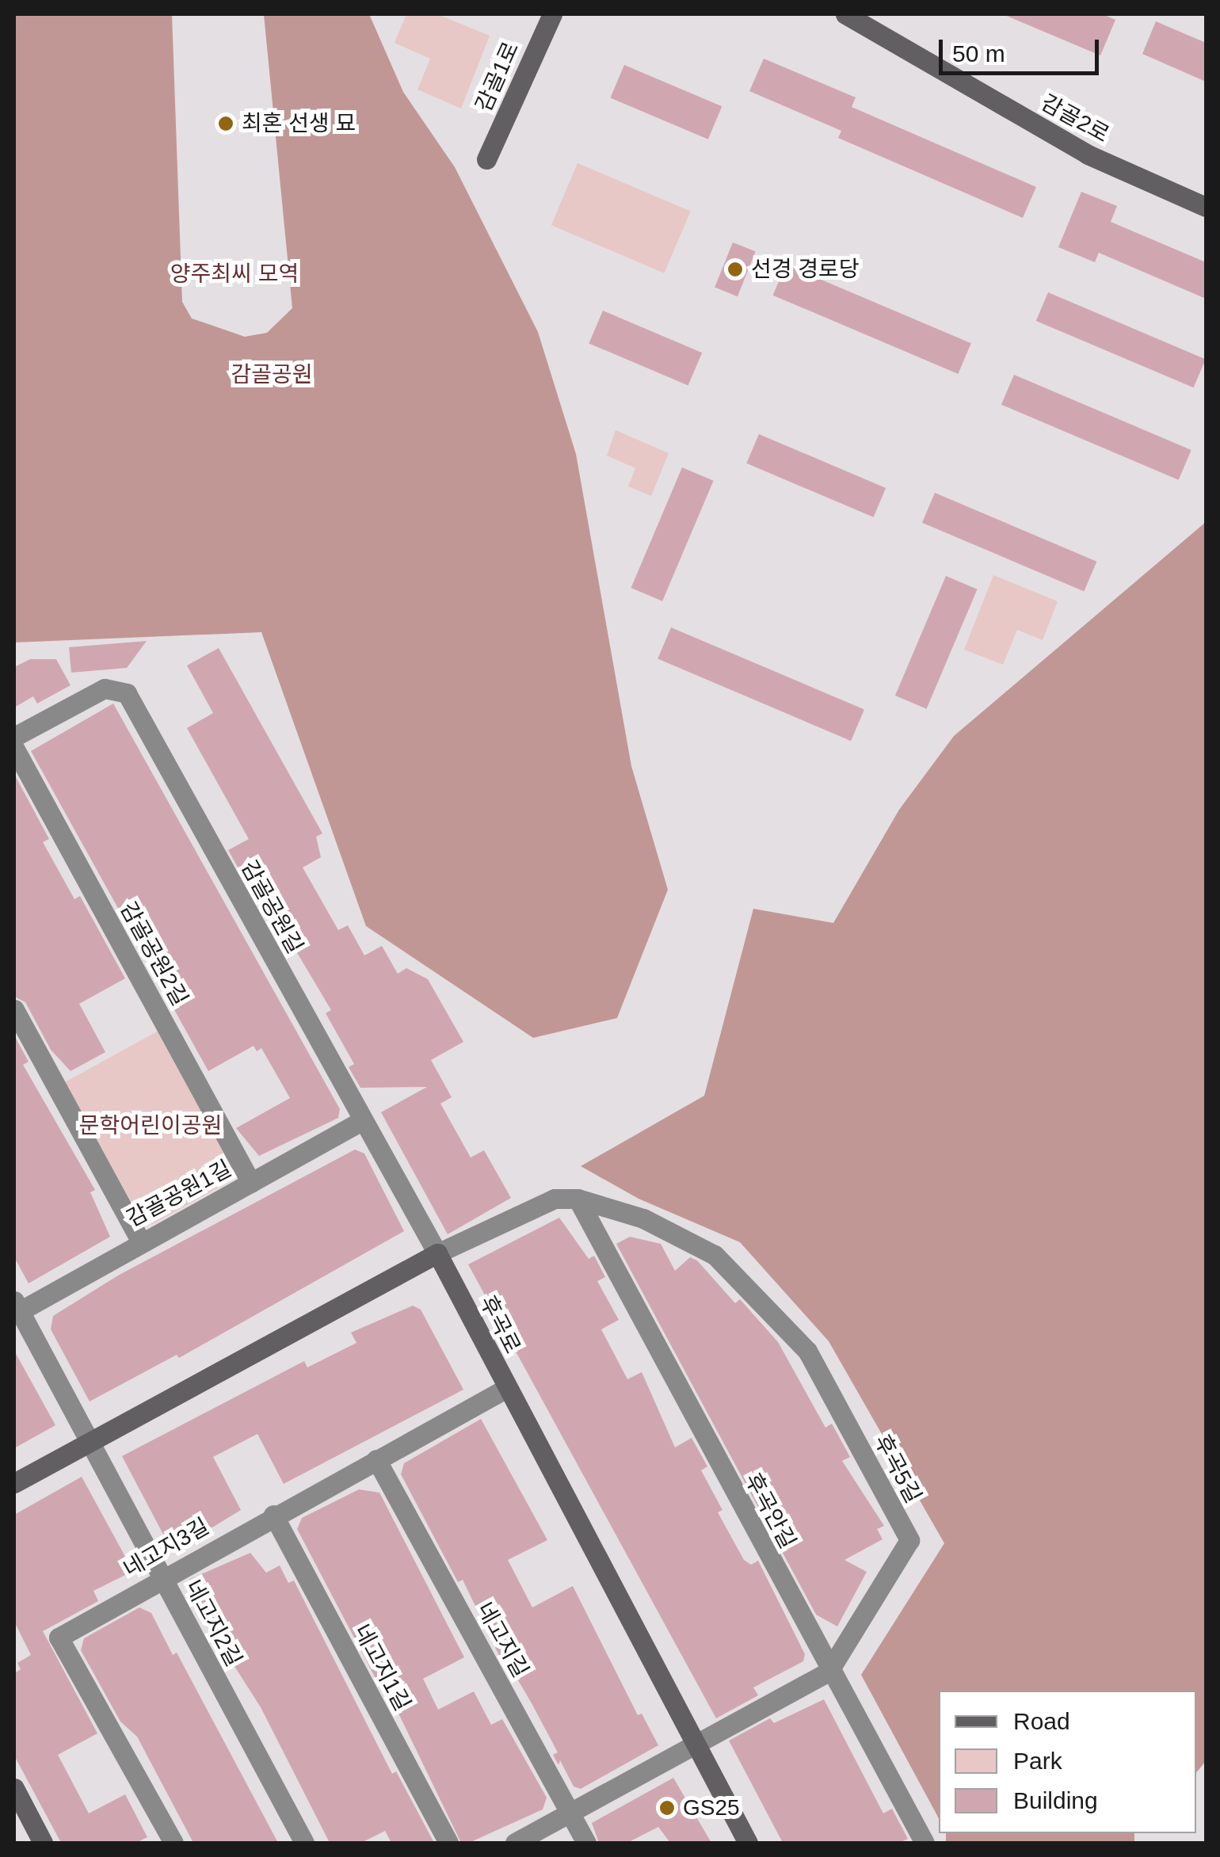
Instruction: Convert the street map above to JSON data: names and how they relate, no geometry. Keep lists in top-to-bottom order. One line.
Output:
{"streets":{"street":["감골1로","감골2로","감골공원길","감골공원2길","감골공원1길","후곡로","후곡5길","후곡안길","네고지3길","네고지2길","네고지길","네고지1길"]},"crossings":[["감골공원길","감골공원1길"],["감골공원길","후곡로"],["감골공원길","후곡5길"],["감골공원2길","감골공원1길"],["감골공원1길","네고지2길"],["후곡로","후곡5길"],["후곡로","네고지3길"],["후곡5길","후곡안길"],["후곡5길","네고지길"],["네고지3길","네고지2길"],["네고지3길","네고지길"],["네고지3길","네고지1길"]],"parks":["양주최씨 모역","감골공원","문학어린이공원"],"places":["최혼 선생 묘","선경 경로당","GS25"],"legend":["Road","Park","Building"],"scale_bar":"50 m"}
